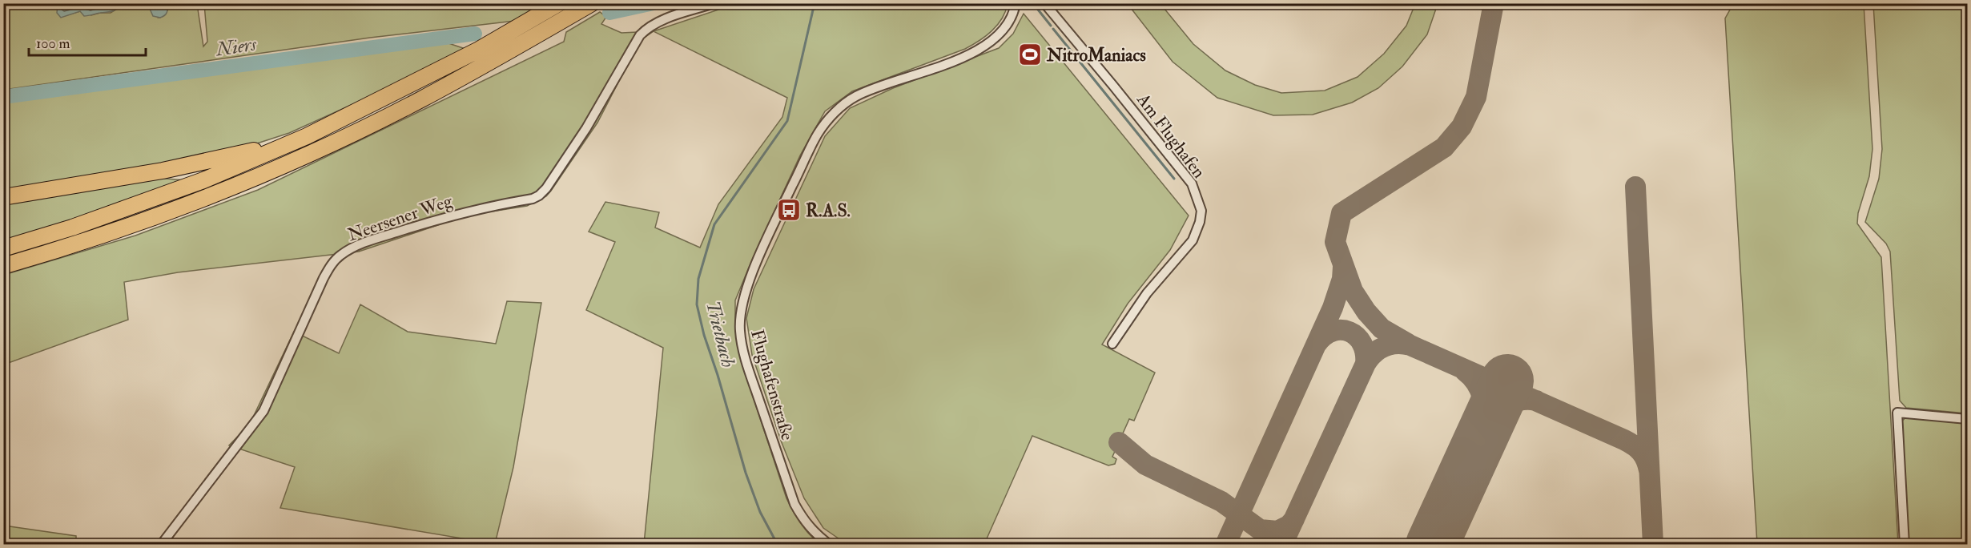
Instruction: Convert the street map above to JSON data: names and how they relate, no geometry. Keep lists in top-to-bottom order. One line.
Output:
{"streets":{"street":["Am Flughafen","Neersener Weg","Flughafenstraße"]},"water":["Niers","Trietbach"],"places":{"sports":["NitroManiacs"],"bus stop":["R.A.S."]},"scale_bar":"100 m"}
